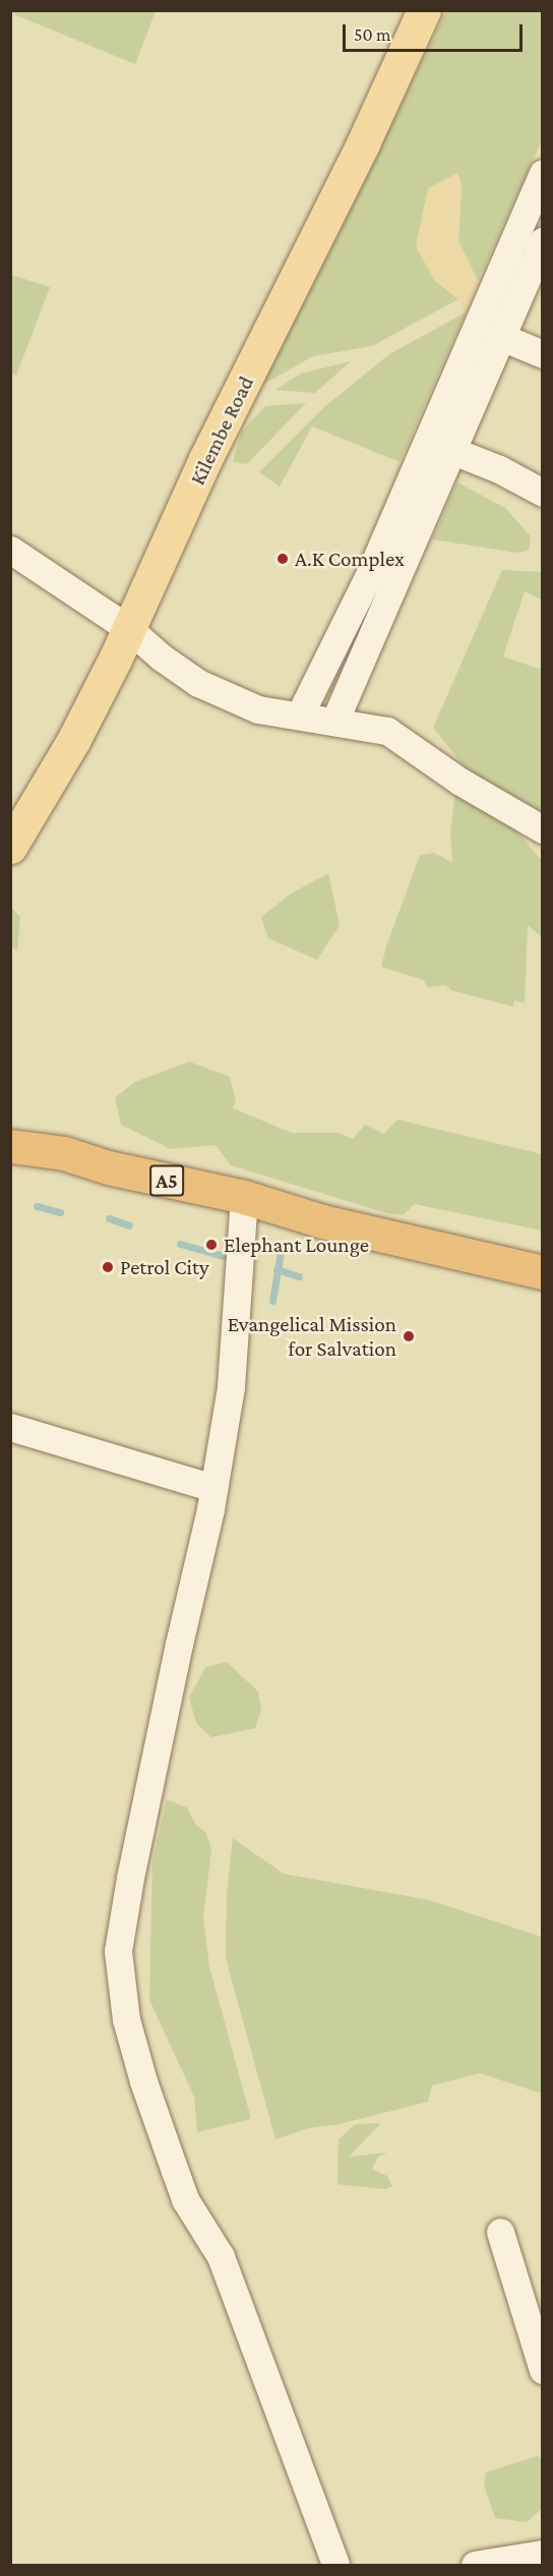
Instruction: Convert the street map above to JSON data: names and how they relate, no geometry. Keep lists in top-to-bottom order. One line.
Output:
{"streets":{"highway":["A5"],"main road":["Kilembe Road"]},"places":["A.K Complex","Elephant Lounge","Petrol City","Evangelical Mission for Salvation"],"scale_bar":"50 m"}
